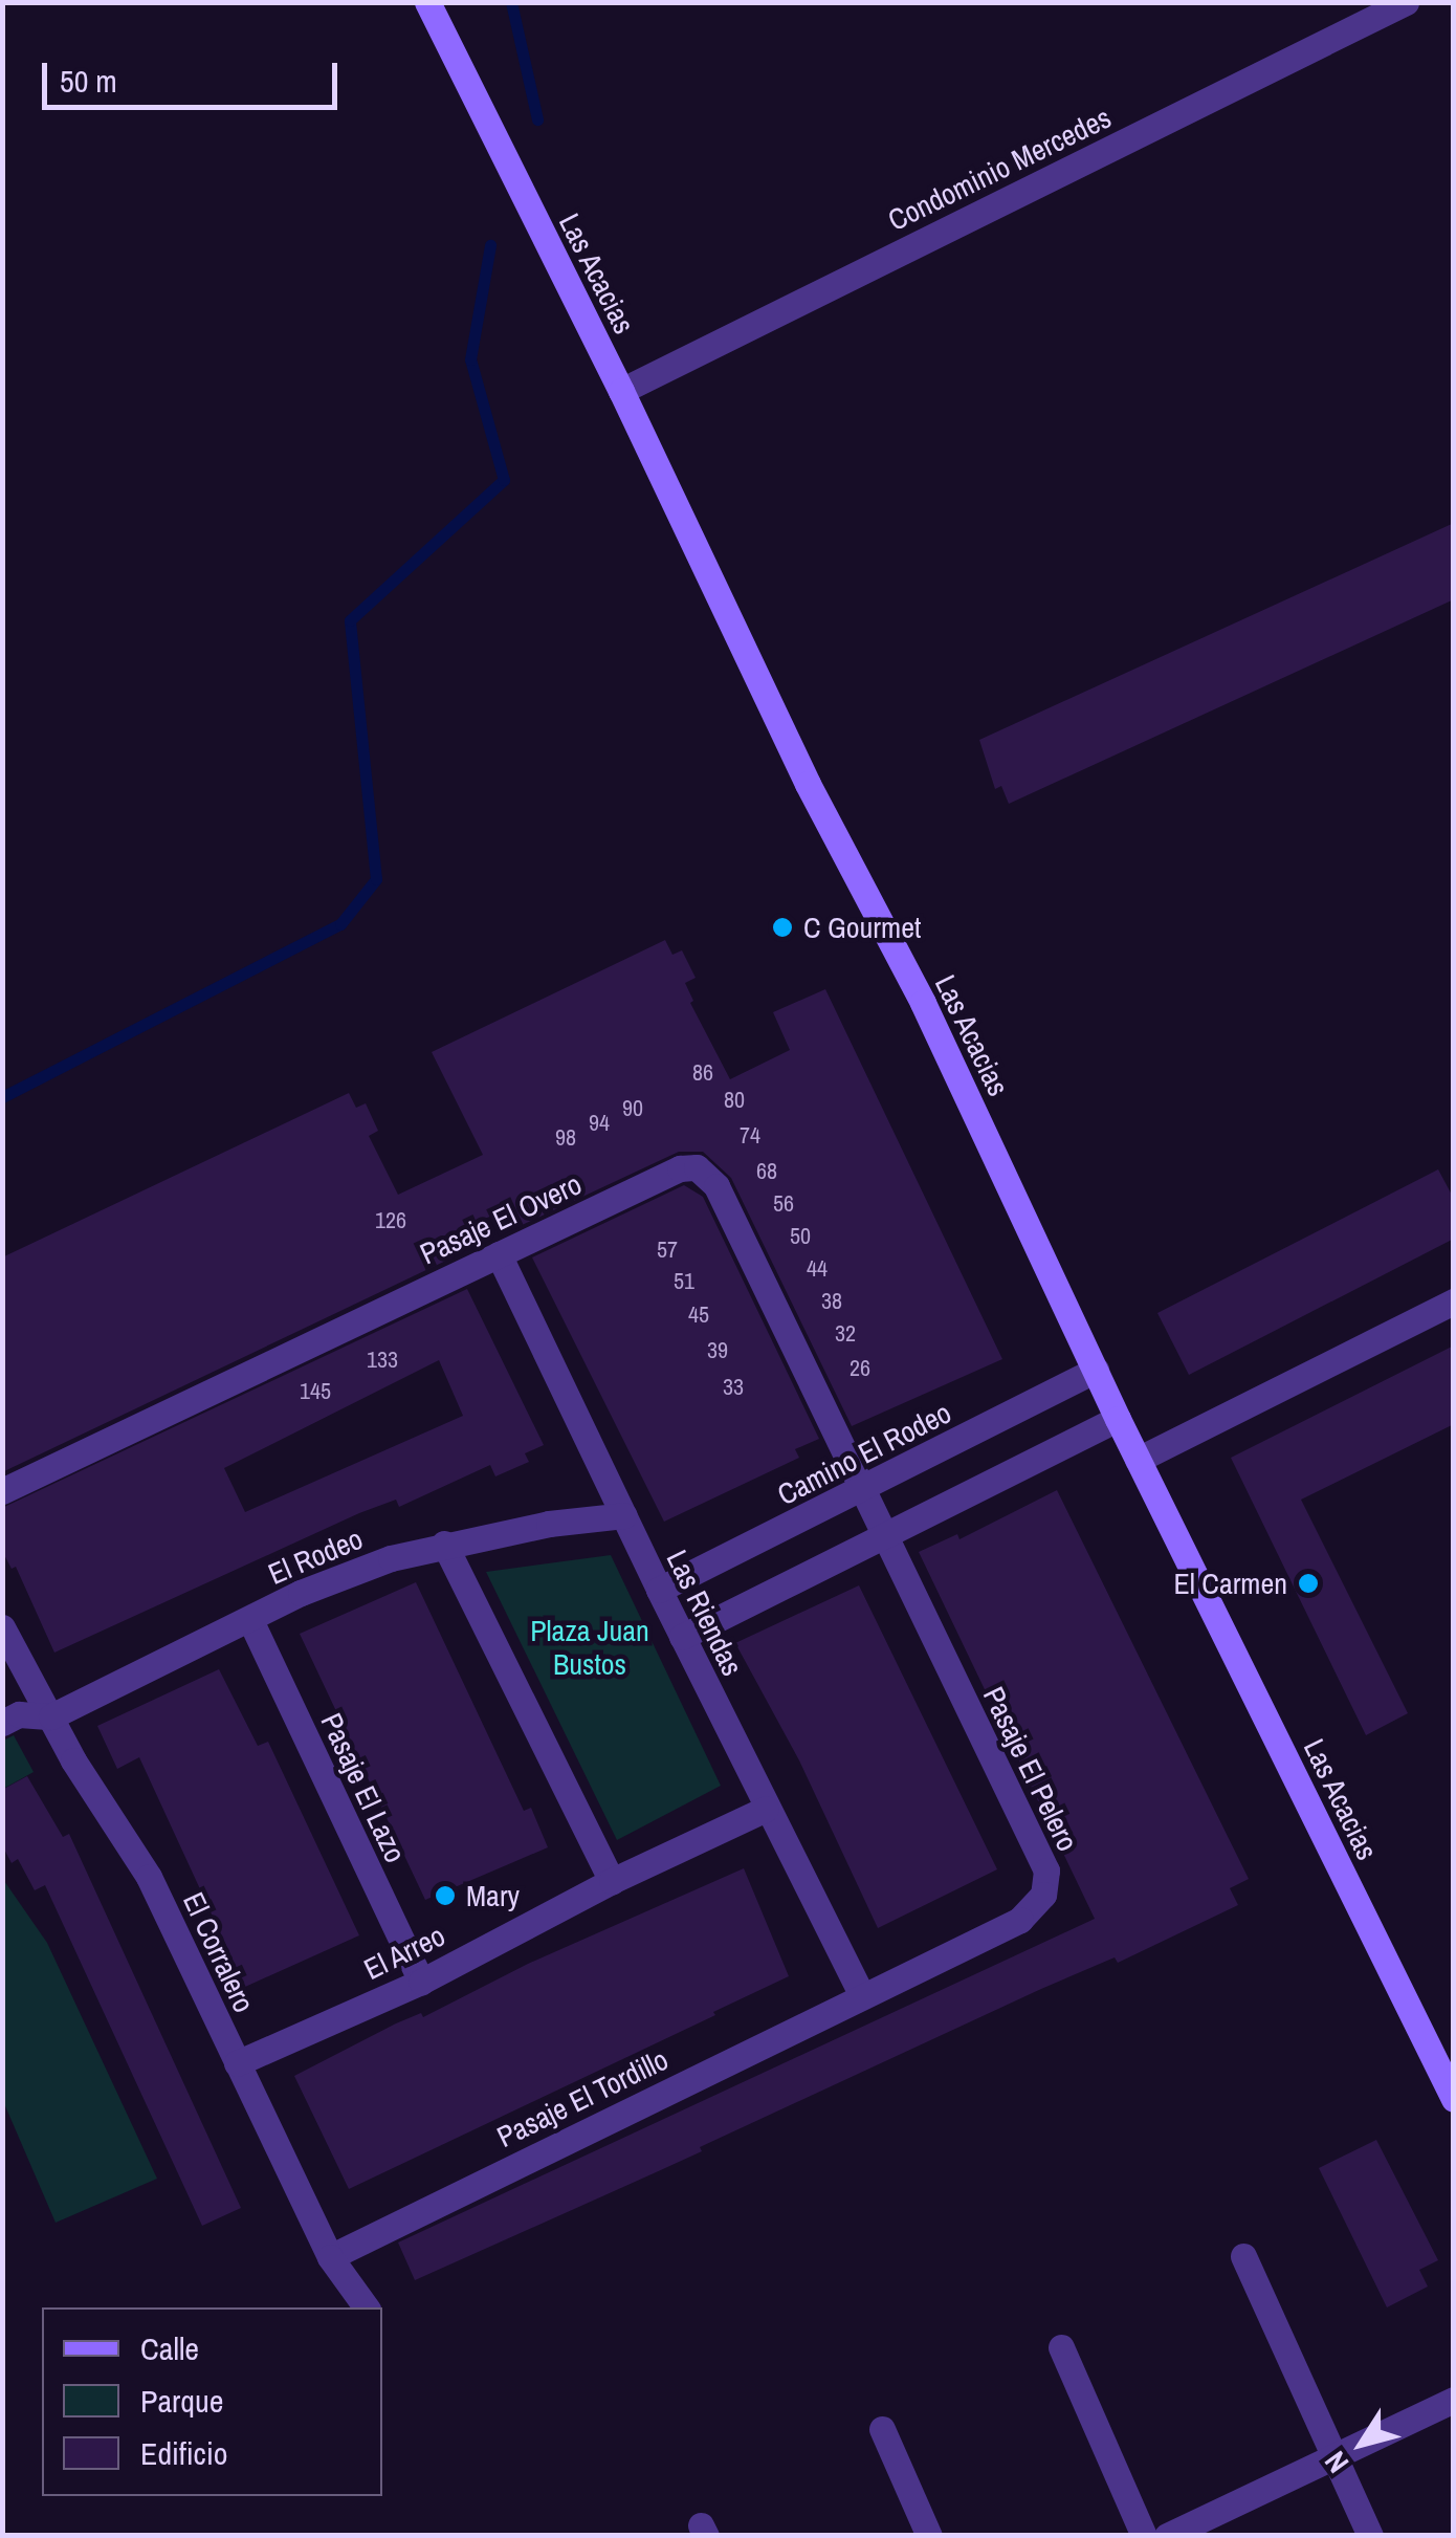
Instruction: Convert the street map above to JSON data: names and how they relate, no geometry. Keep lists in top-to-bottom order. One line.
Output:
{"streets":{"street":["Condominio Mercedes","Las Acacias","Pasaje El Overo","Camino El Rodeo","El Rodeo","Las Riendas","Pasaje El Pelero","Pasaje El Lazo","El Corralero","El Arreo","Pasaje El Tordillo"]},"crossings":[["Condominio Mercedes","Las Acacias"],["Las Acacias","Camino El Rodeo"],["Pasaje El Overo","Camino El Rodeo"],["Pasaje El Overo","Las Riendas"],["Camino El Rodeo","Las Riendas"],["El Rodeo","Las Riendas"],["El Rodeo","Pasaje El Lazo"],["El Rodeo","El Corralero"],["Las Riendas","Pasaje El Pelero"],["Las Riendas","El Arreo"],["Las Riendas","Pasaje El Tordillo"],["Pasaje El Pelero","Pasaje El Tordillo"],["Pasaje El Lazo","El Arreo"],["El Corralero","El Arreo"],["El Corralero","Pasaje El Tordillo"]],"parks":["Plaza Juan Bustos"],"places":["C Gourmet","El Carmen","Mary"],"house_numbers":["86","80","90","94","74","98","68","56","126","50","57","44","51","38","45","32","39","133","26","33","145"],"legend":["Calle","Parque","Edificio"],"scale_bar":"50 m","north":"bottom left"}
